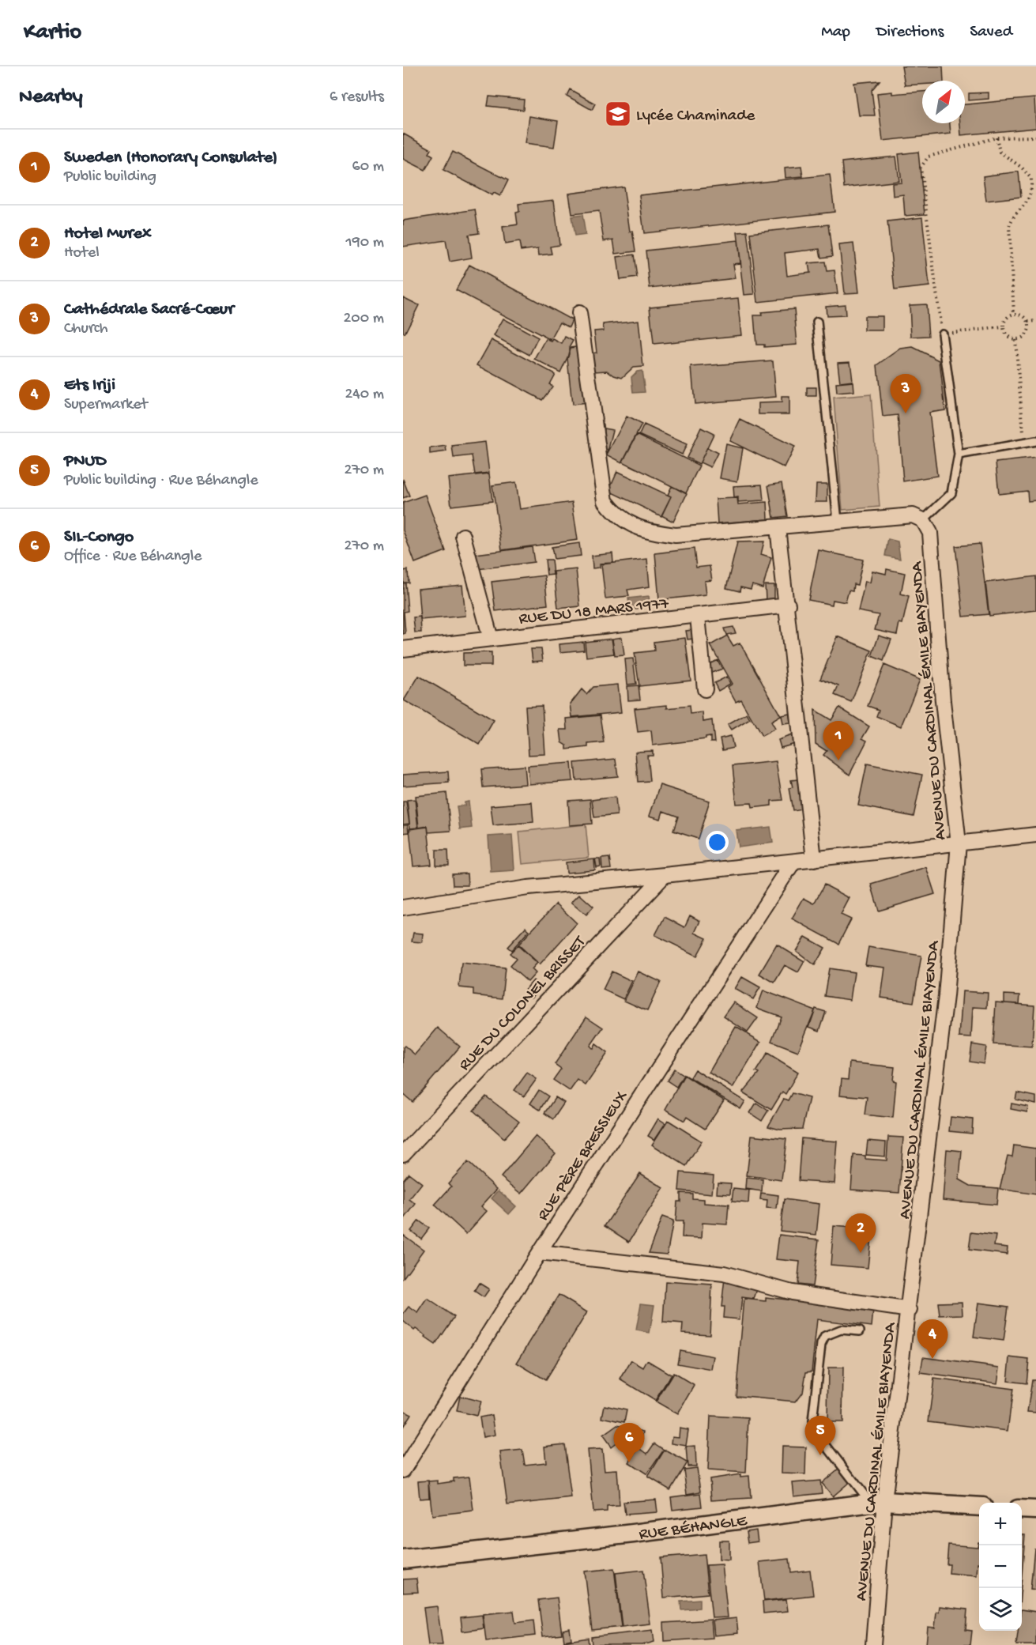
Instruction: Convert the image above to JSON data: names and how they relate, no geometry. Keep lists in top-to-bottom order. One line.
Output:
{"streets":{"street":["RUE DU 18 MARS 1977","AVENUE DU CARDINAL ÉMILE BIAYENDA","RUE DU COLONEL BRISSET","RUE PÈRE BRESSIEUX","RUE BÉHANGLE"]},"crossings":[["AVENUE DU CARDINAL ÉMILE BIAYENDA","RUE BÉHANGLE"]],"places":{"school or university":["Lycée Chaminade"]},"north":"top right","page":{"header":"Kartio","nav":["Map","Directions","Saved"],"heading":["Nearby","6 results"],"list":[{"mark":"1","name":"Sweden (Honorary Consulate)","note":"Public building","value":"60 m"},{"mark":"2","name":"Hotel Murex","note":"Hotel","value":"190 m"},{"mark":"3","name":"Cathédrale Sacré-Cœur","note":"Church","value":"200 m"},{"mark":"4","name":"Ets Iriji","note":"Supermarket","value":"240 m"},{"mark":"5","name":"PNUD","note":"Public building · Rue Béhangle","value":"270 m"},{"mark":"6","name":"SIL-Congo","note":"Office · Rue Béhangle","value":"270 m"}],"pins":["3","1","2","4","5","6"],"map_buttons":["+","−"]}}
